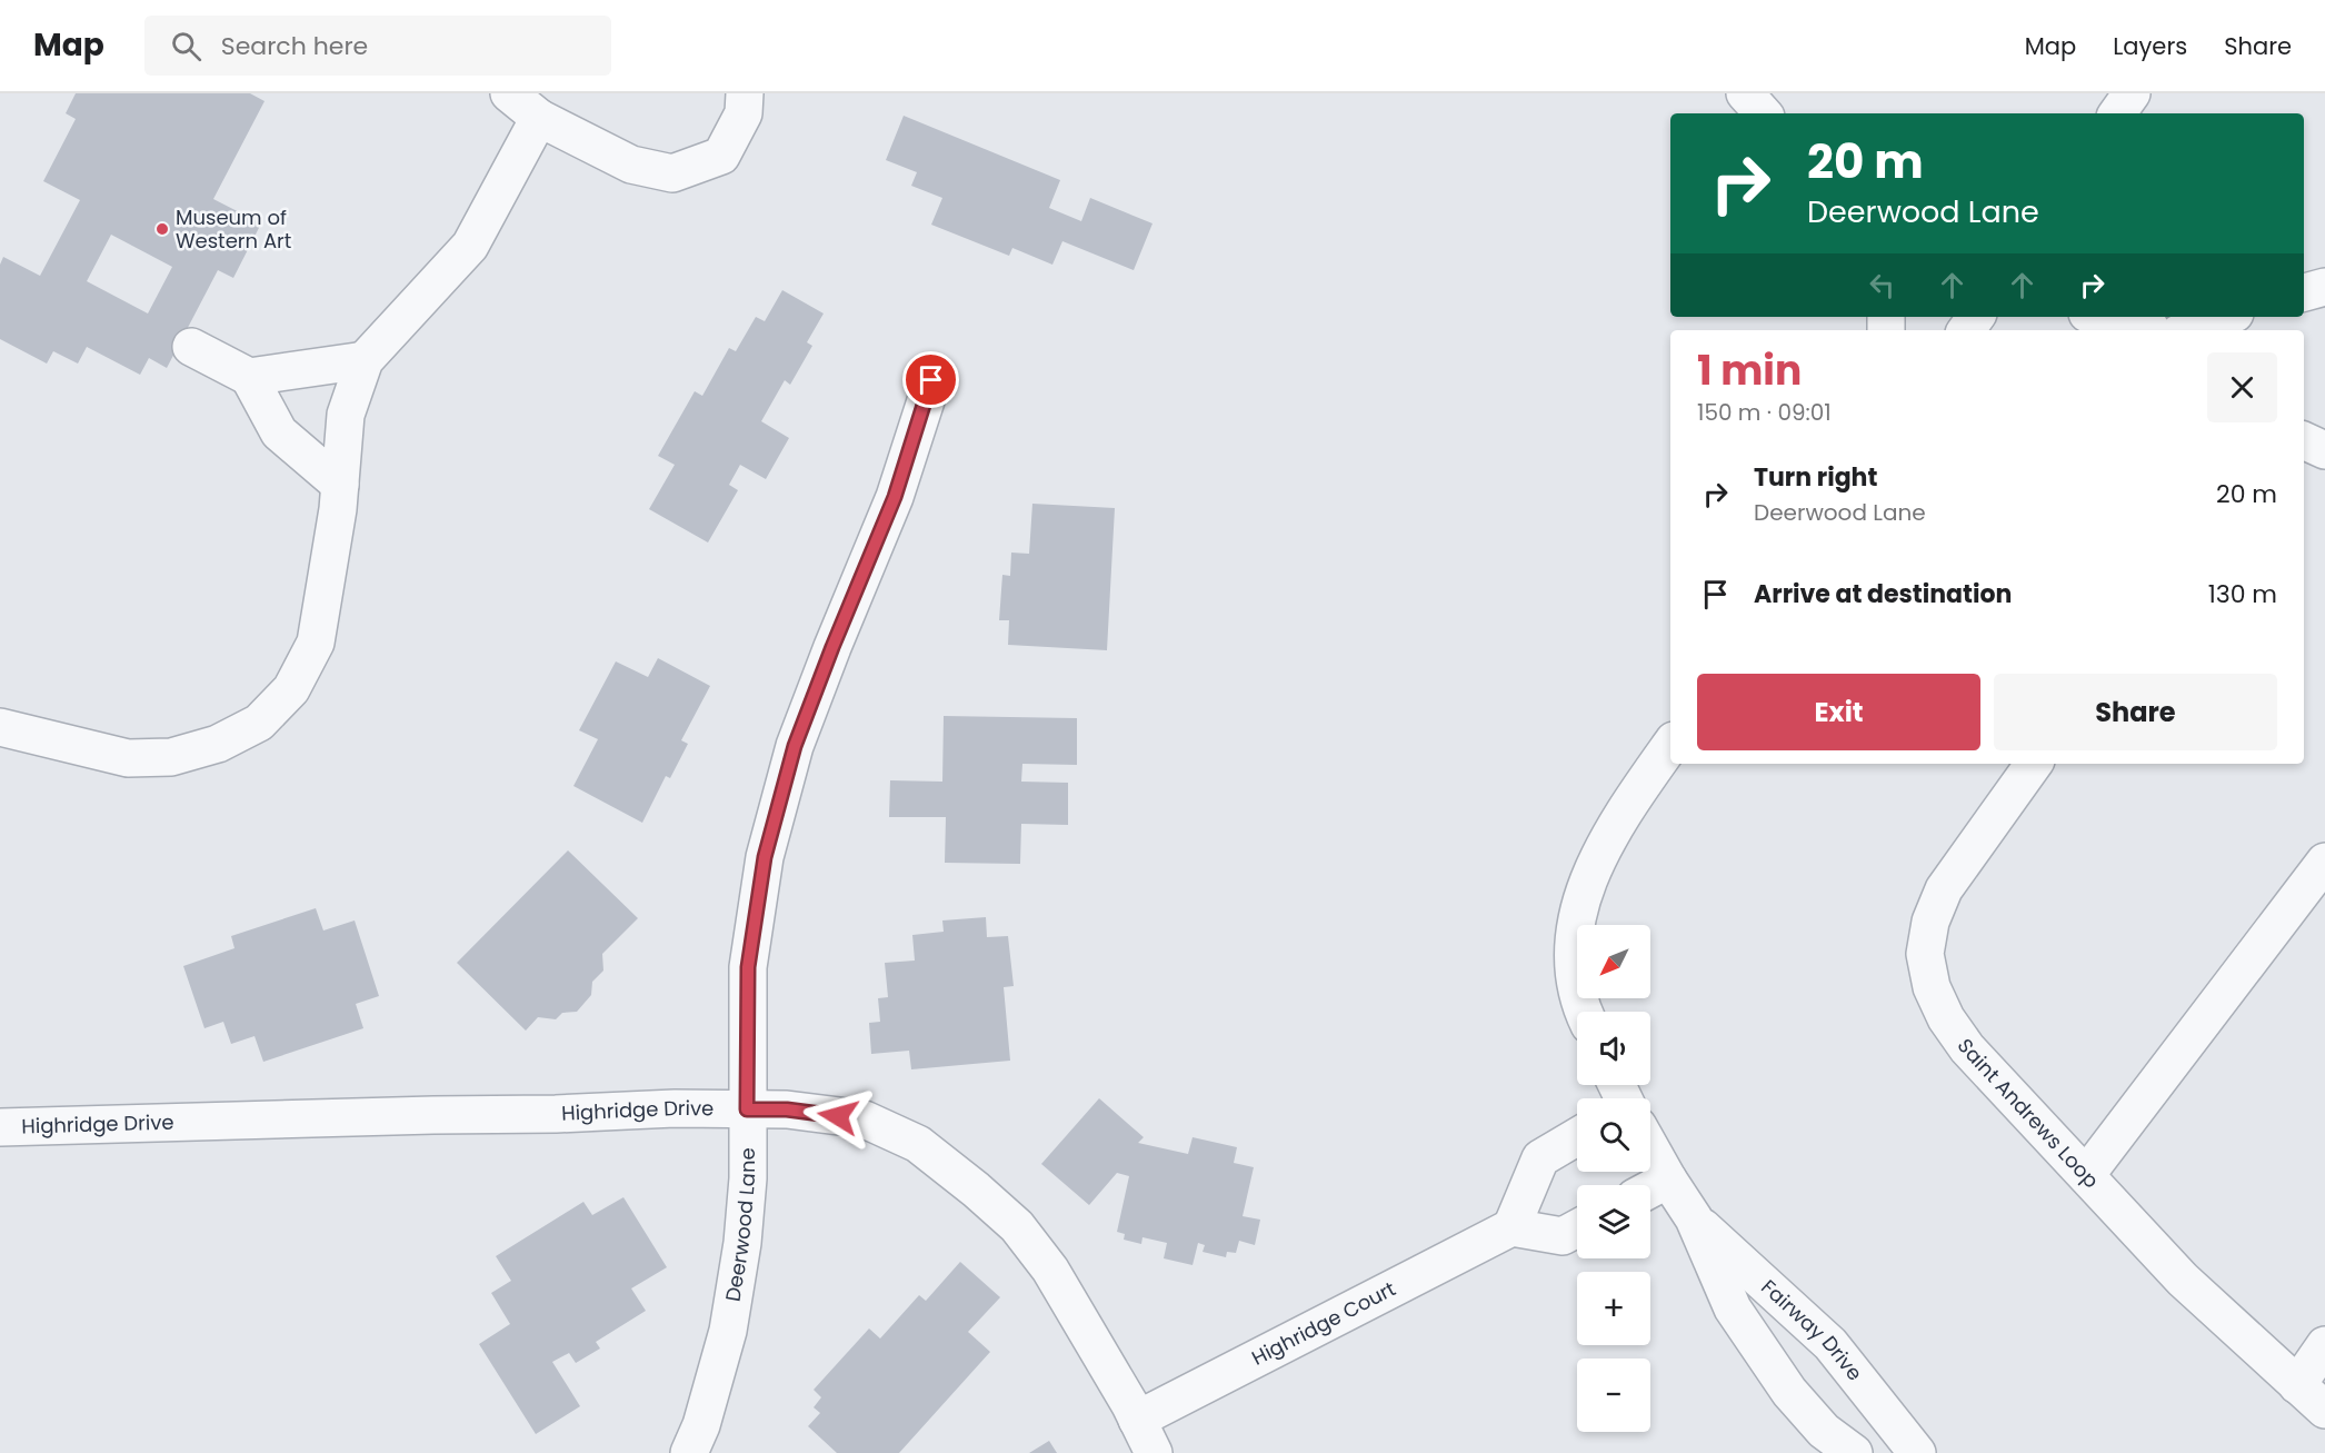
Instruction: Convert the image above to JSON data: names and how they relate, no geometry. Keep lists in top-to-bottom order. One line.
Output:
{"streets":{"street":["Highridge Drive","Saint Andrews Loop","Deerwood Lane","Highridge Court","Fairway Drive"]},"crossings":[["Highridge Drive","Deerwood Lane"],["Highridge Drive","Highridge Court"]],"places":["Museum of Western Art"],"north":"bottom left","page":{"header":"Map","search":"Search here","nav":["Map","Layers","Share"],"turn":["20 m","Deerwood Lane"],"heading":["1 min","150 m · 09:01"],"list":[{"name":"Turn right","note":"Deerwood Lane","value":"20 m"},{"name":"Arrive at destination","value":"130 m"}],"buttons":["Exit","Share"],"map_buttons":["+","−"]}}
